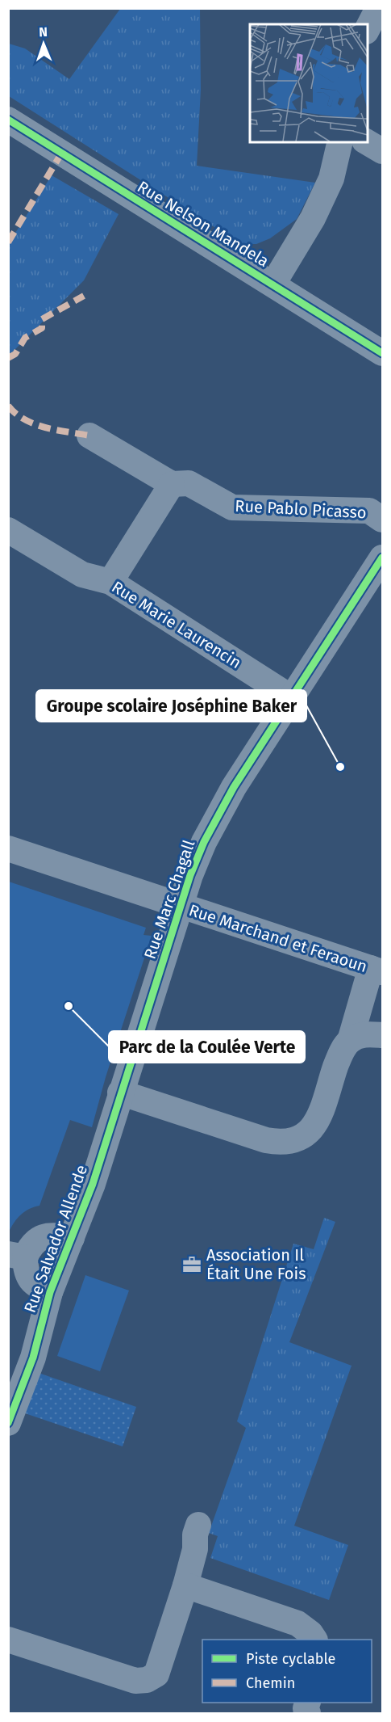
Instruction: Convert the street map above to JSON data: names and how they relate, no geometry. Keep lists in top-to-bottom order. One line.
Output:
{"streets":{"street":["Rue Nelson Mandela","Rue Pablo Picasso","Rue Marie Laurencin","Rue Marc Chagall","Rue Marchand et Feraoun","Rue Salvador Allende"]},"crossings":[["Rue Marie Laurencin","Rue Marc Chagall"],["Rue Marc Chagall","Rue Marchand et Feraoun"],["Rue Marc Chagall","Rue Salvador Allende"]],"places":{"other":["Groupe scolaire Joséphine Baker","Parc de la Coulée Verte"],"office":["Association Il Était Une Fois"]},"legend":["Piste cyclable","Chemin"],"north":"top"}
